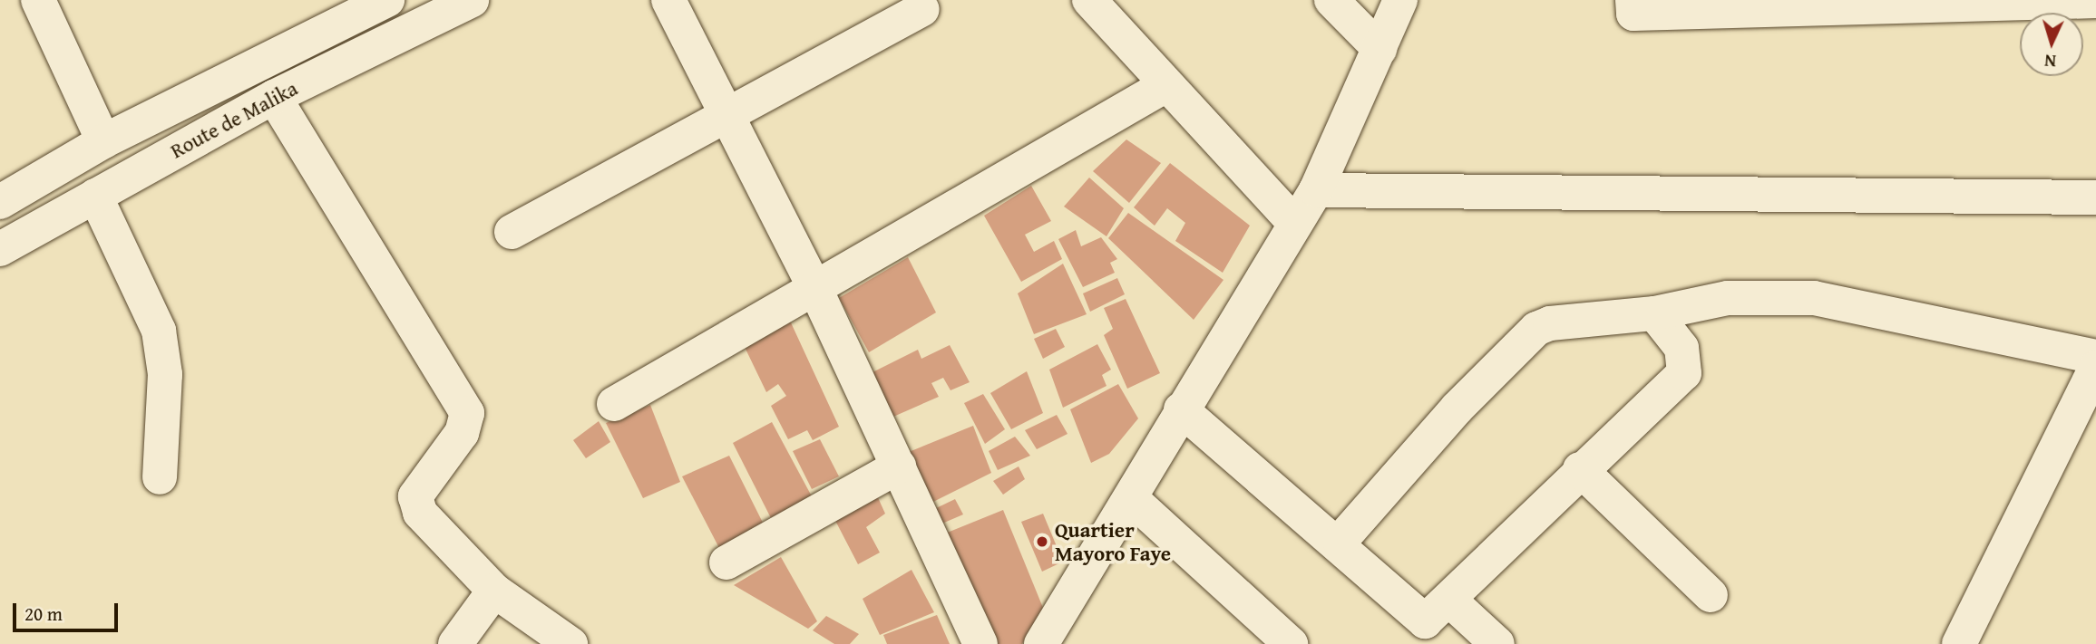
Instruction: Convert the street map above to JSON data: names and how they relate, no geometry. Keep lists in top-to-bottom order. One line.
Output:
{"streets":{"street":["Route de Malika"]},"places":["Quartier Mayoro Faye"],"scale_bar":"20 m","north":"bottom"}
